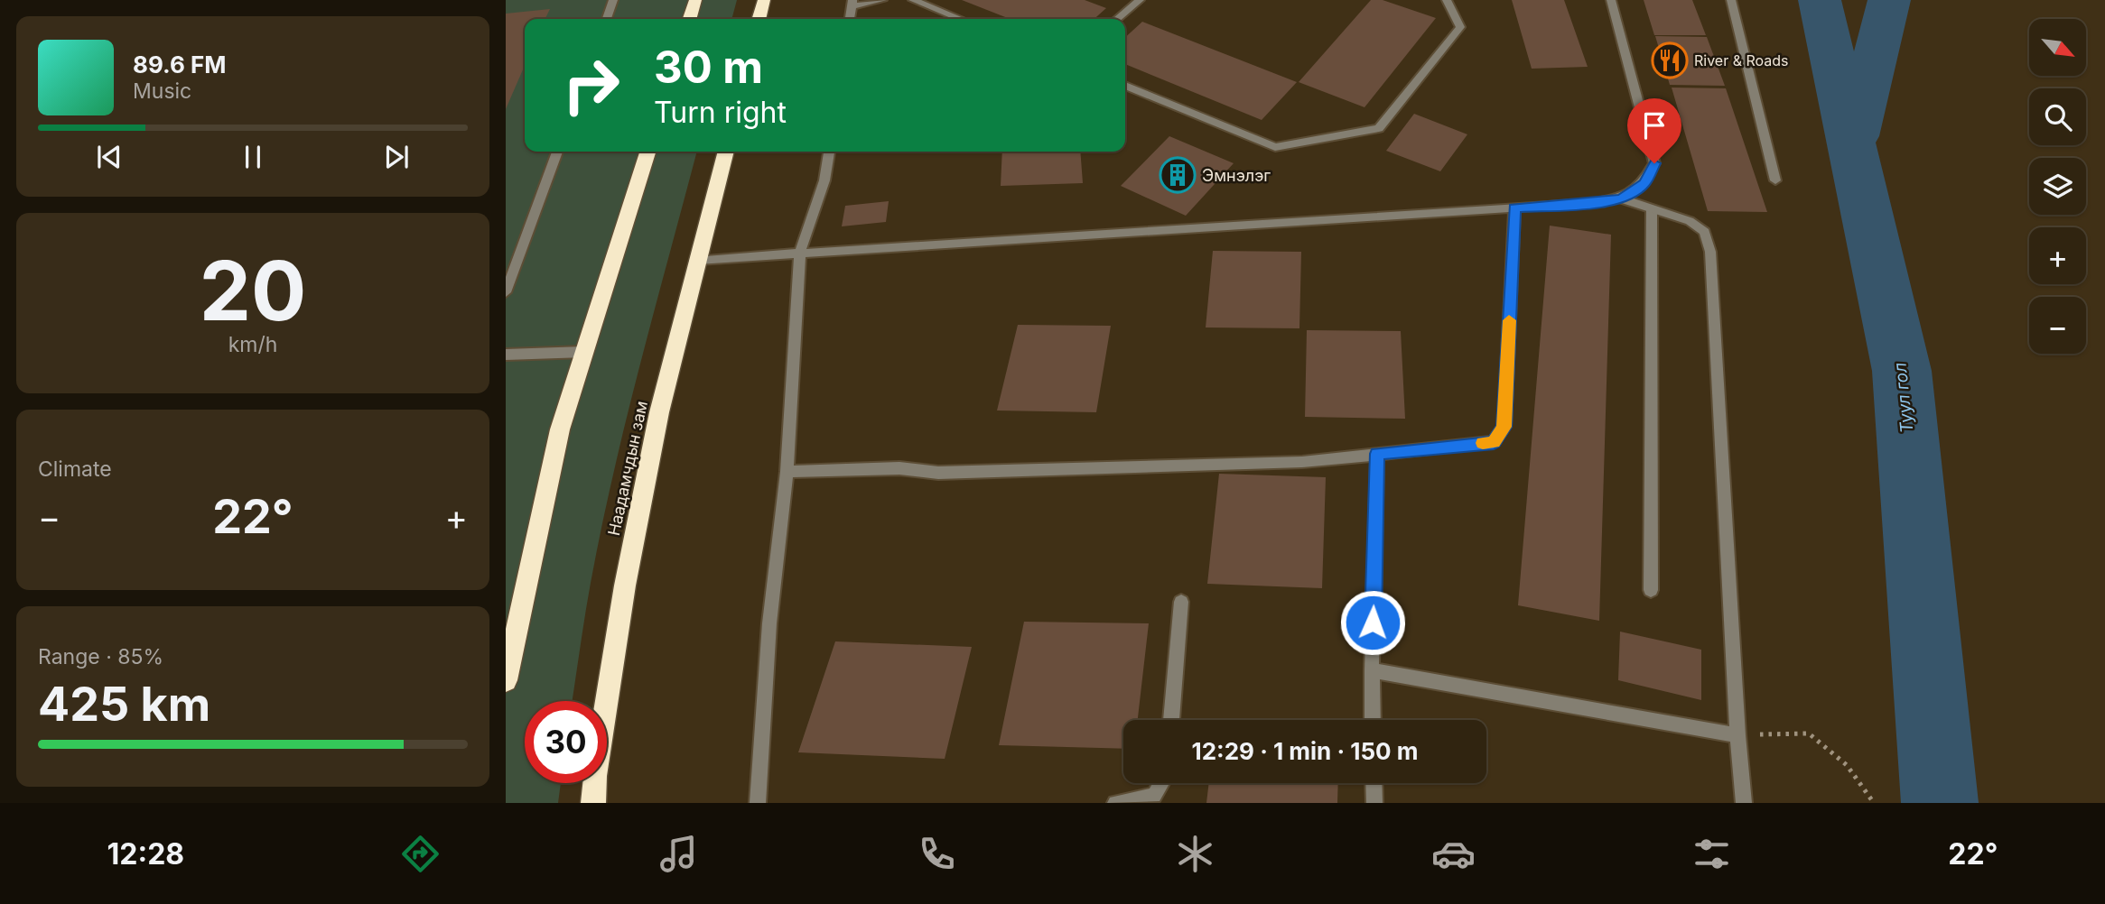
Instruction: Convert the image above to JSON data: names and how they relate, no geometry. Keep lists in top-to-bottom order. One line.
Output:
{"streets":{"highway":["Наадамчдын зам"]},"water":["Туул гол"],"places":{"restaurant":["River & Roads"],"building":["Эмнэлэг"]},"north":"bottom right","page":{"map_buttons":["+","−"],"turn":["30 m","Turn right"],"song":["89.6 FM","Music"],"tile":[["20","km/h"],"Climate",["Range · 85%","425 km"]],"heat":["−","22°","+"],"limit":"30","trip":"12:29 · 1 min · 150 m","tabs":["12:28","22°"]}}
